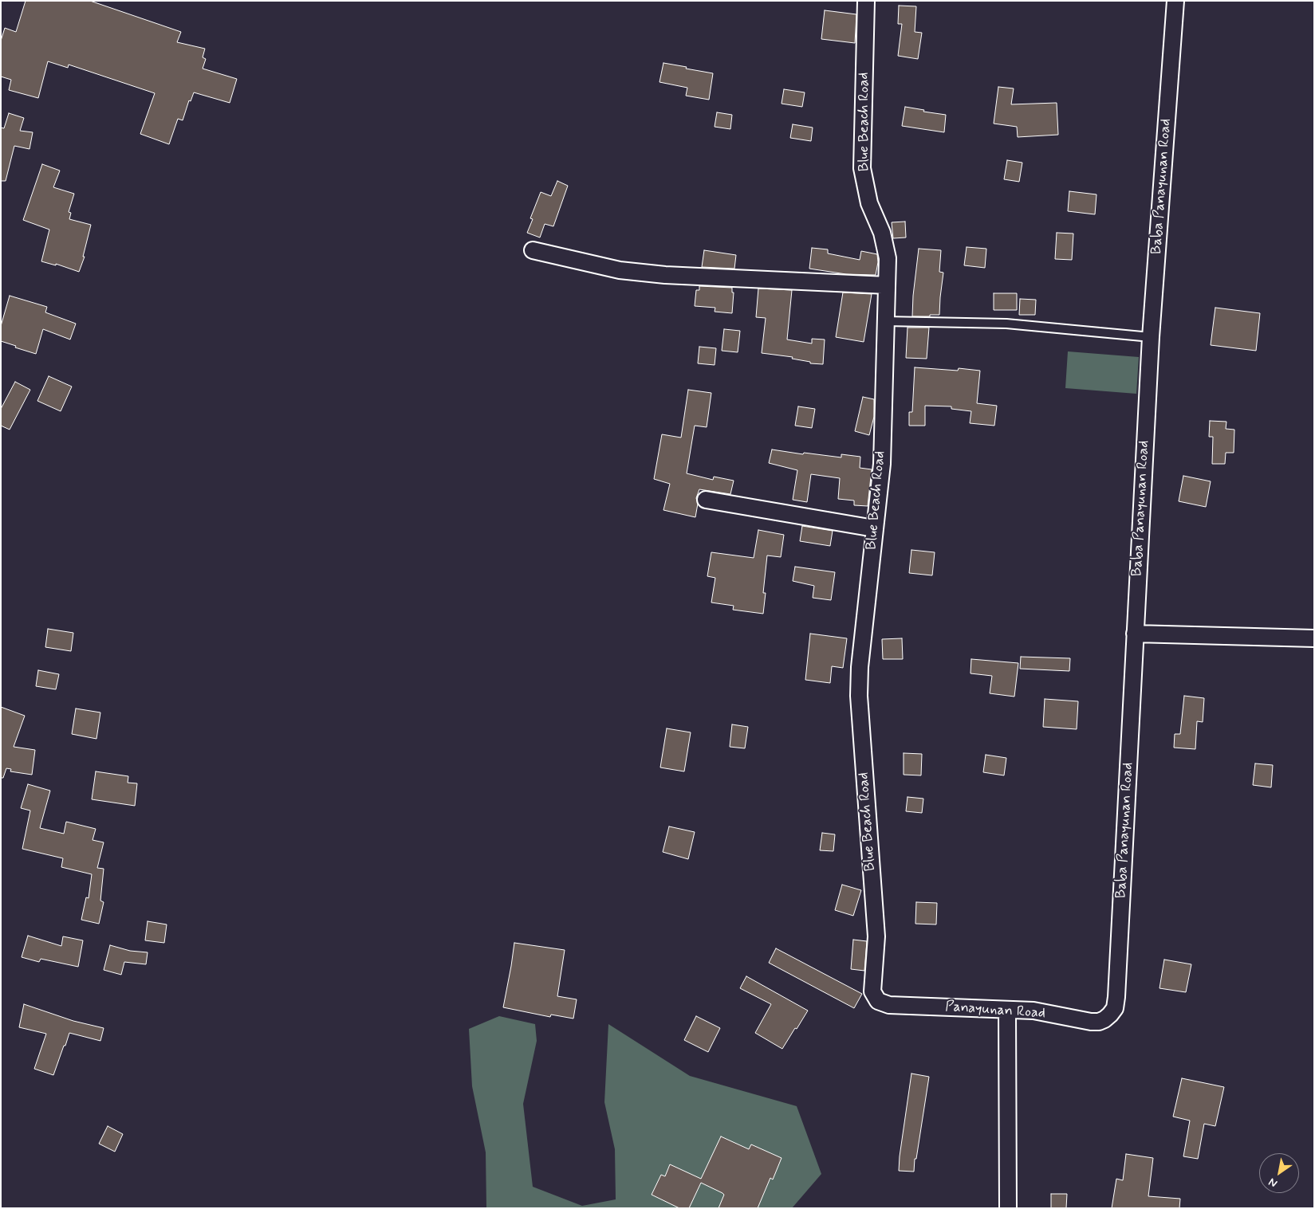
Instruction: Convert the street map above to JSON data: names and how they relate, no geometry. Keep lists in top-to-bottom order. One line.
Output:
{"streets":{"street":["Blue Beach Road","Baba Panayunan Road","Panayunan Road"]},"crossings":[["Blue Beach Road","Panayunan Road"],["Baba Panayunan Road","Panayunan Road"]],"north":"bottom left"}
